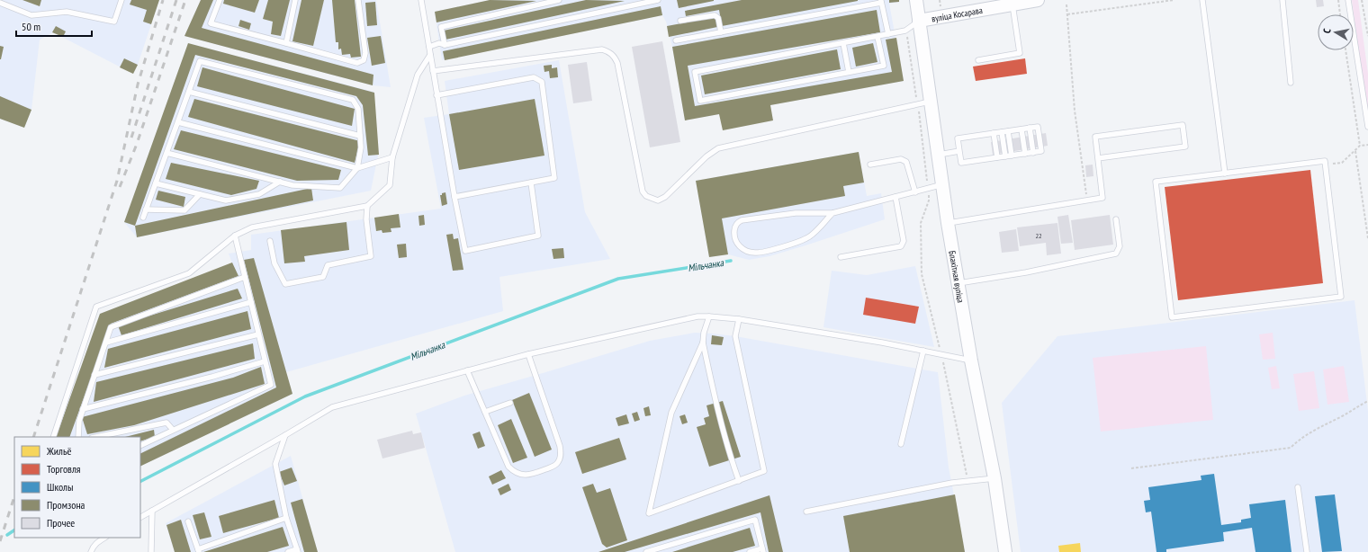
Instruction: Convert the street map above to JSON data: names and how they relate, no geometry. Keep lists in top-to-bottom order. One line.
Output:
{"streets":{"street":["вуліца Косарава","Блакітная вуліца"]},"crossings":[["вуліца Косарава","Блакітная вуліца"]],"water":["Мільчанка"],"house_numbers":["22"],"legend":["Жильё","Торговля","Школы","Промзона","Прочее"],"scale_bar":"50 m","north":"left"}
